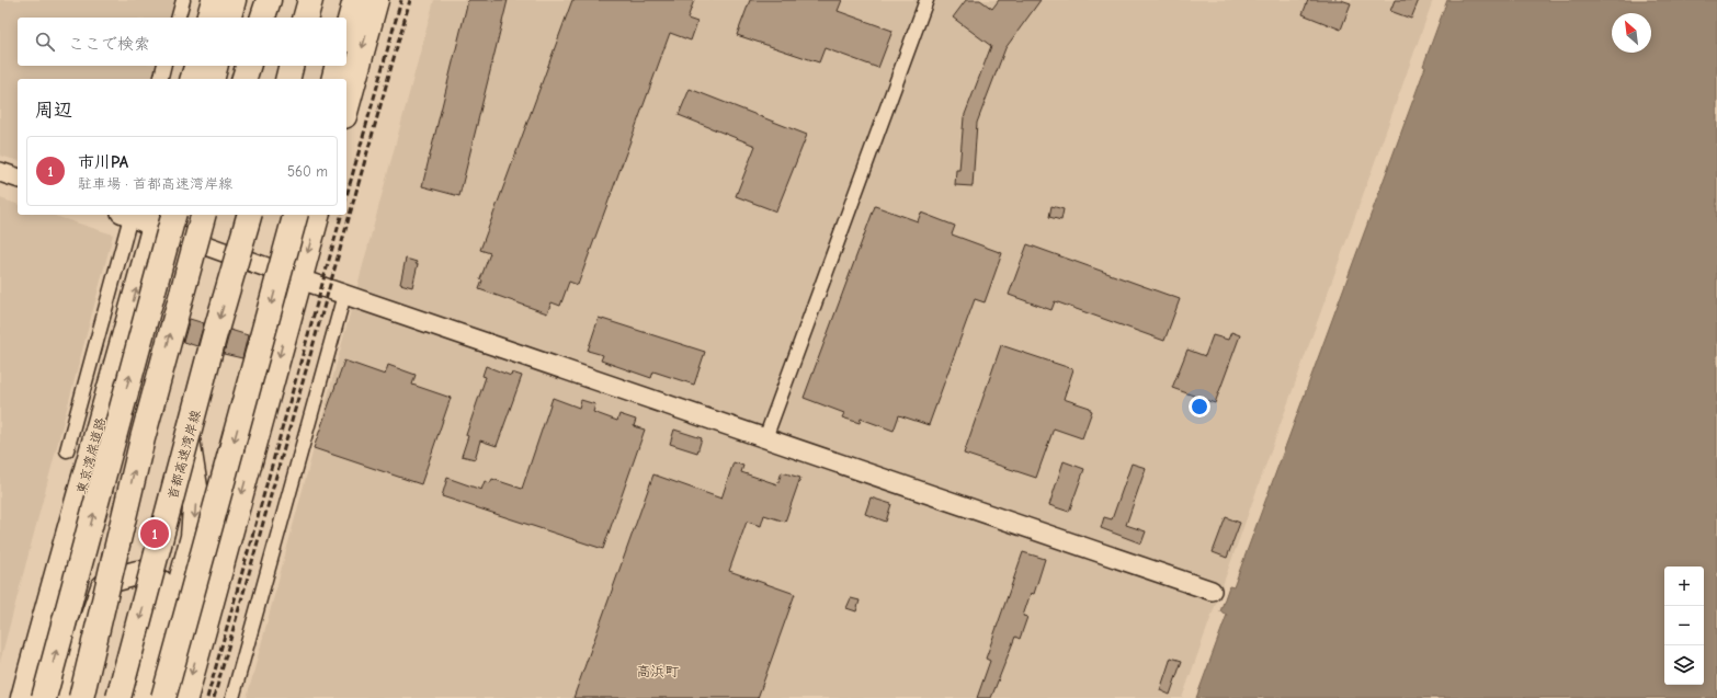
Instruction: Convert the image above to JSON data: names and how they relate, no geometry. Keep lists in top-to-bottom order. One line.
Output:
{"streets":{"highway":["首都高速湾岸線","東京湾岸道路"]},"districts":["高浜町"],"north":"top left","page":{"search":"ここで検索","heading":"周辺","list":[{"mark":"1","name":"市川PA","note":"駐車場 · 首都高速湾岸線","value":"560 m"}],"pins":"1","map_buttons":["+","−"]}}
